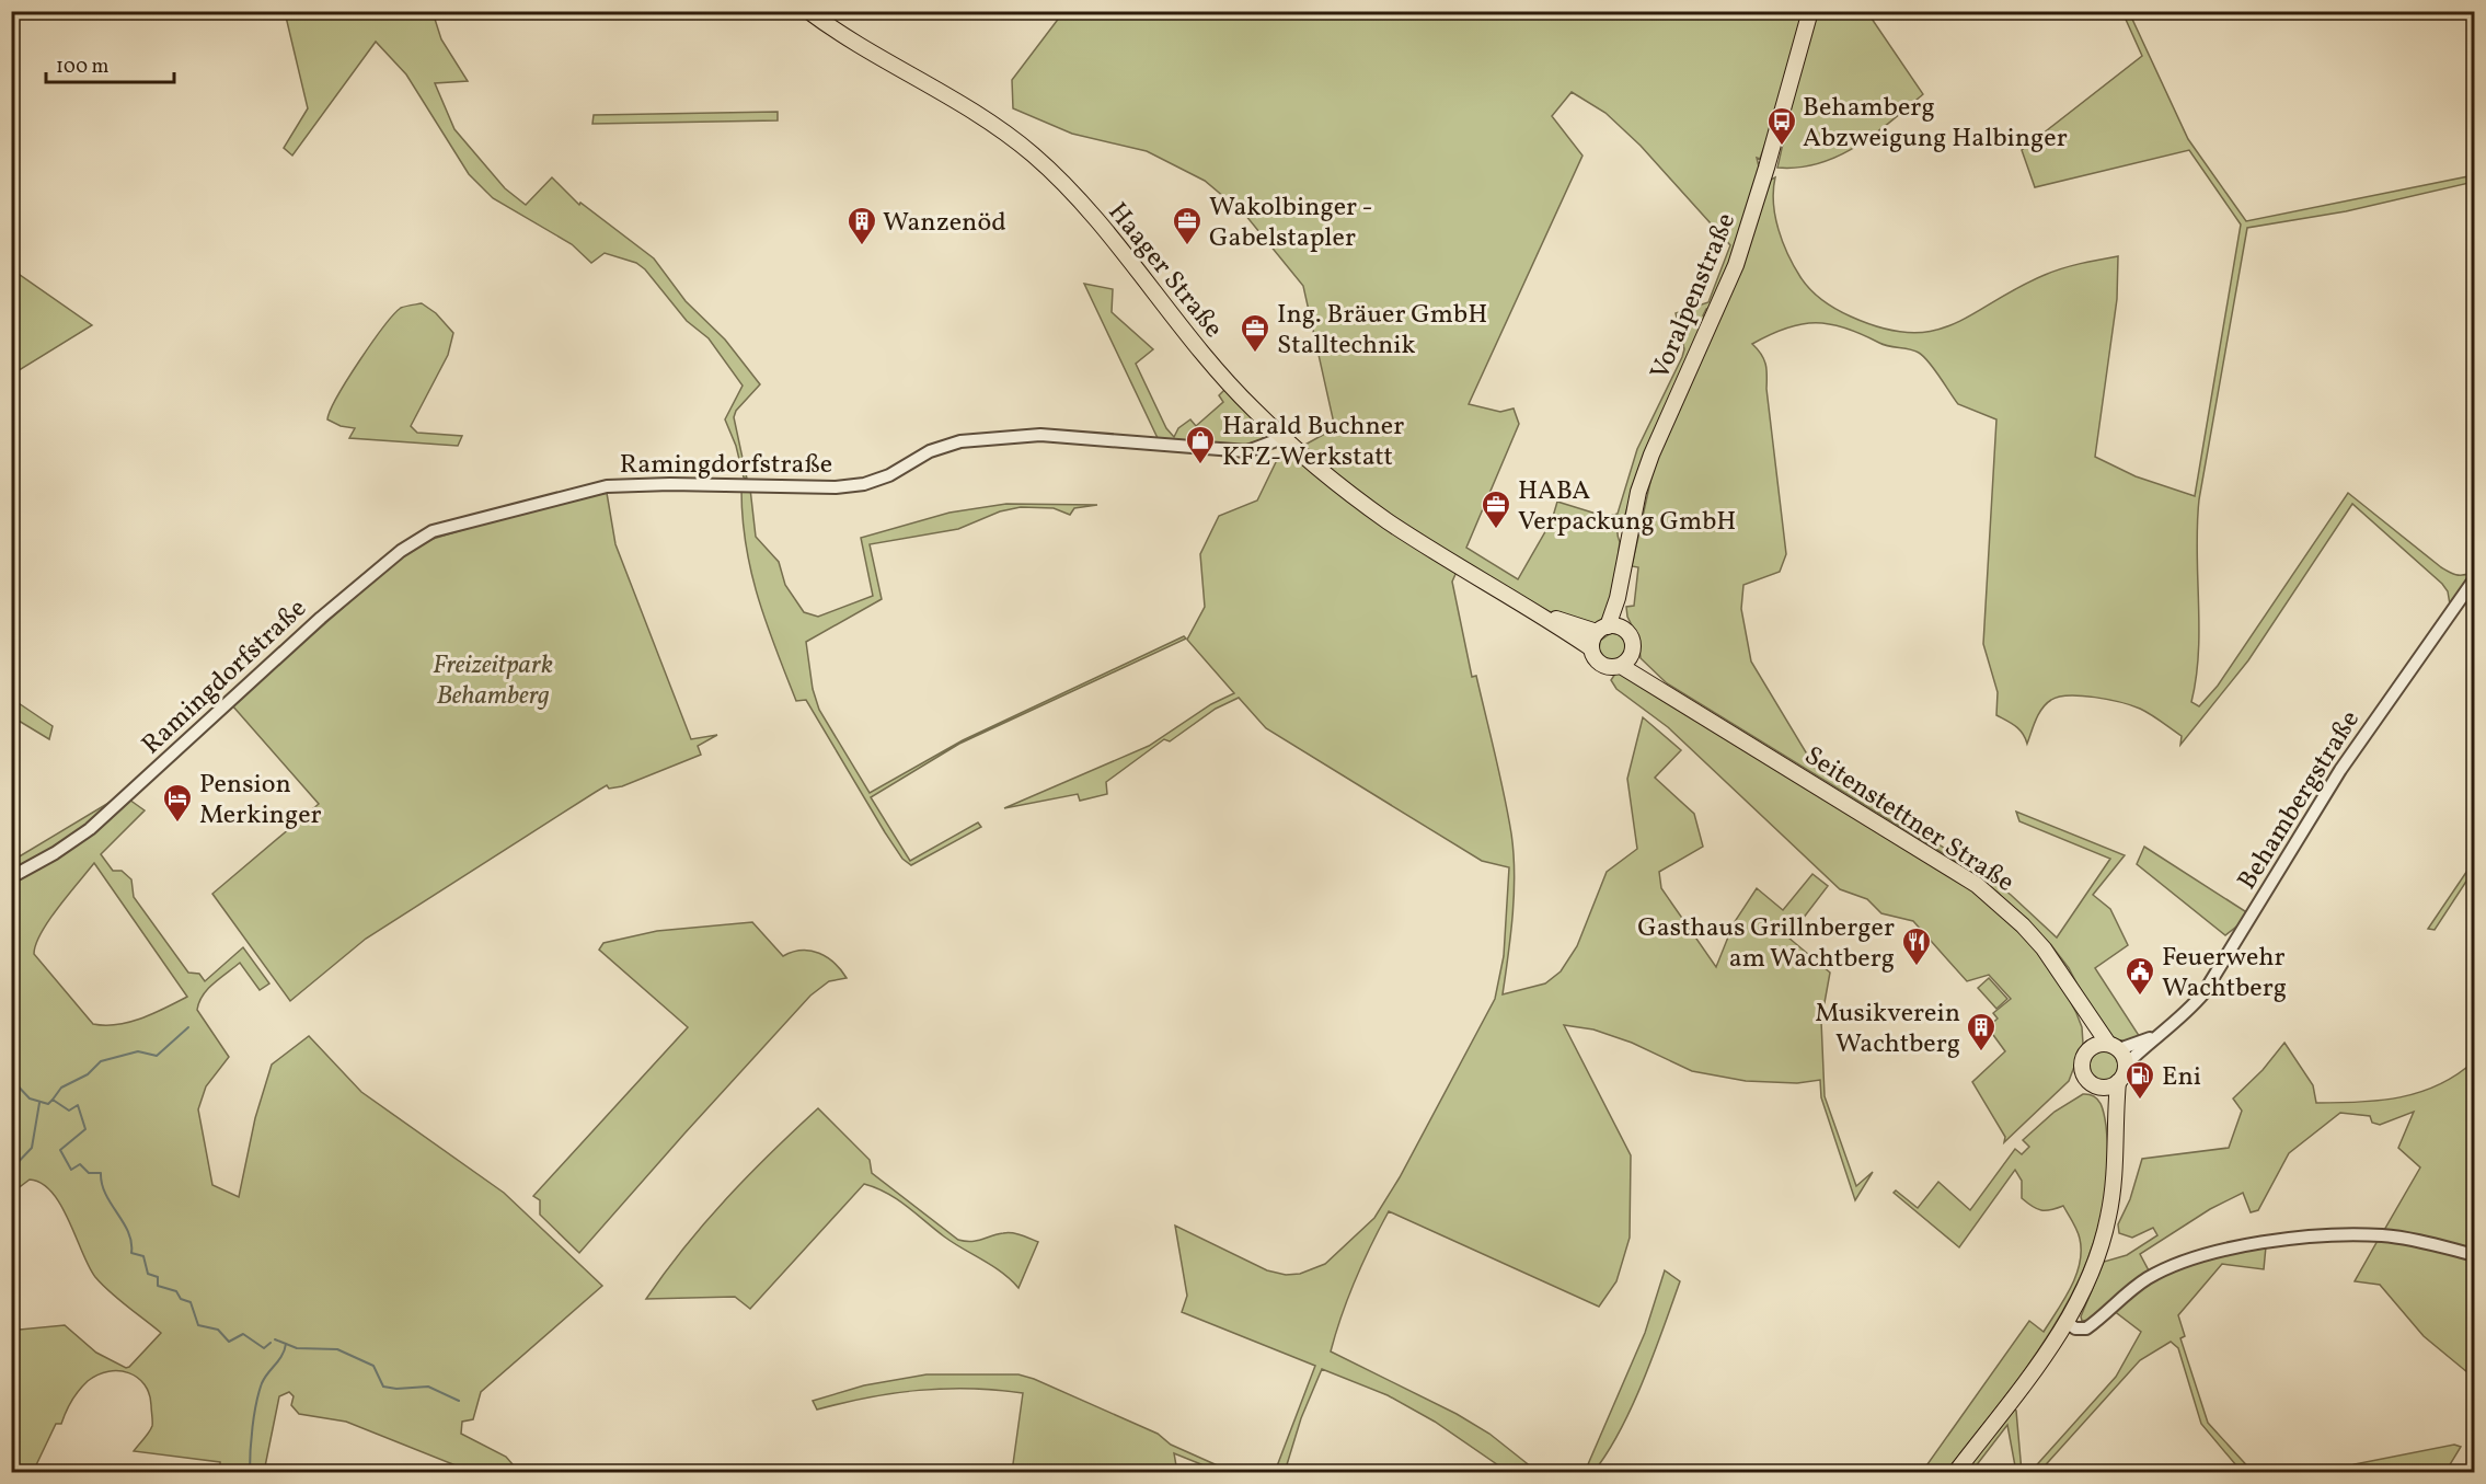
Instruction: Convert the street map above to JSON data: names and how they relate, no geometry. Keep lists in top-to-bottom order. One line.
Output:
{"streets":{"main road":["Haager Straße","Voralpenstraße","Seitenstettner Straße"],"street":["Ramingdorfstraße","Behambergstraße"]},"crossings":[["Haager Straße","Voralpenstraße"],["Haager Straße","Ramingdorfstraße"],["Haager Straße","Seitenstettner Straße"],["Voralpenstraße","Seitenstettner Straße"]],"parks":["Freizeitpark Behamberg"],"places":{"bus stop":["Behamberg Abzweigung Halbinger"],"building":["Wanzenöd","Musikverein Wachtberg"],"office":["Wakolbinger - Gabelstapler","Ing. Bräuer GmbH Stalltechnik","HABA Verpackung GmbH"],"shop":["Harald Buchner KFZ-Werkstatt"],"hotel":["Pension Merkinger"],"restaurant":["Gasthaus Grillnberger am Wachtberg"],"public building":["Feuerwehr Wachtberg"],"fuel station":["Eni"]},"scale_bar":"100 m"}
